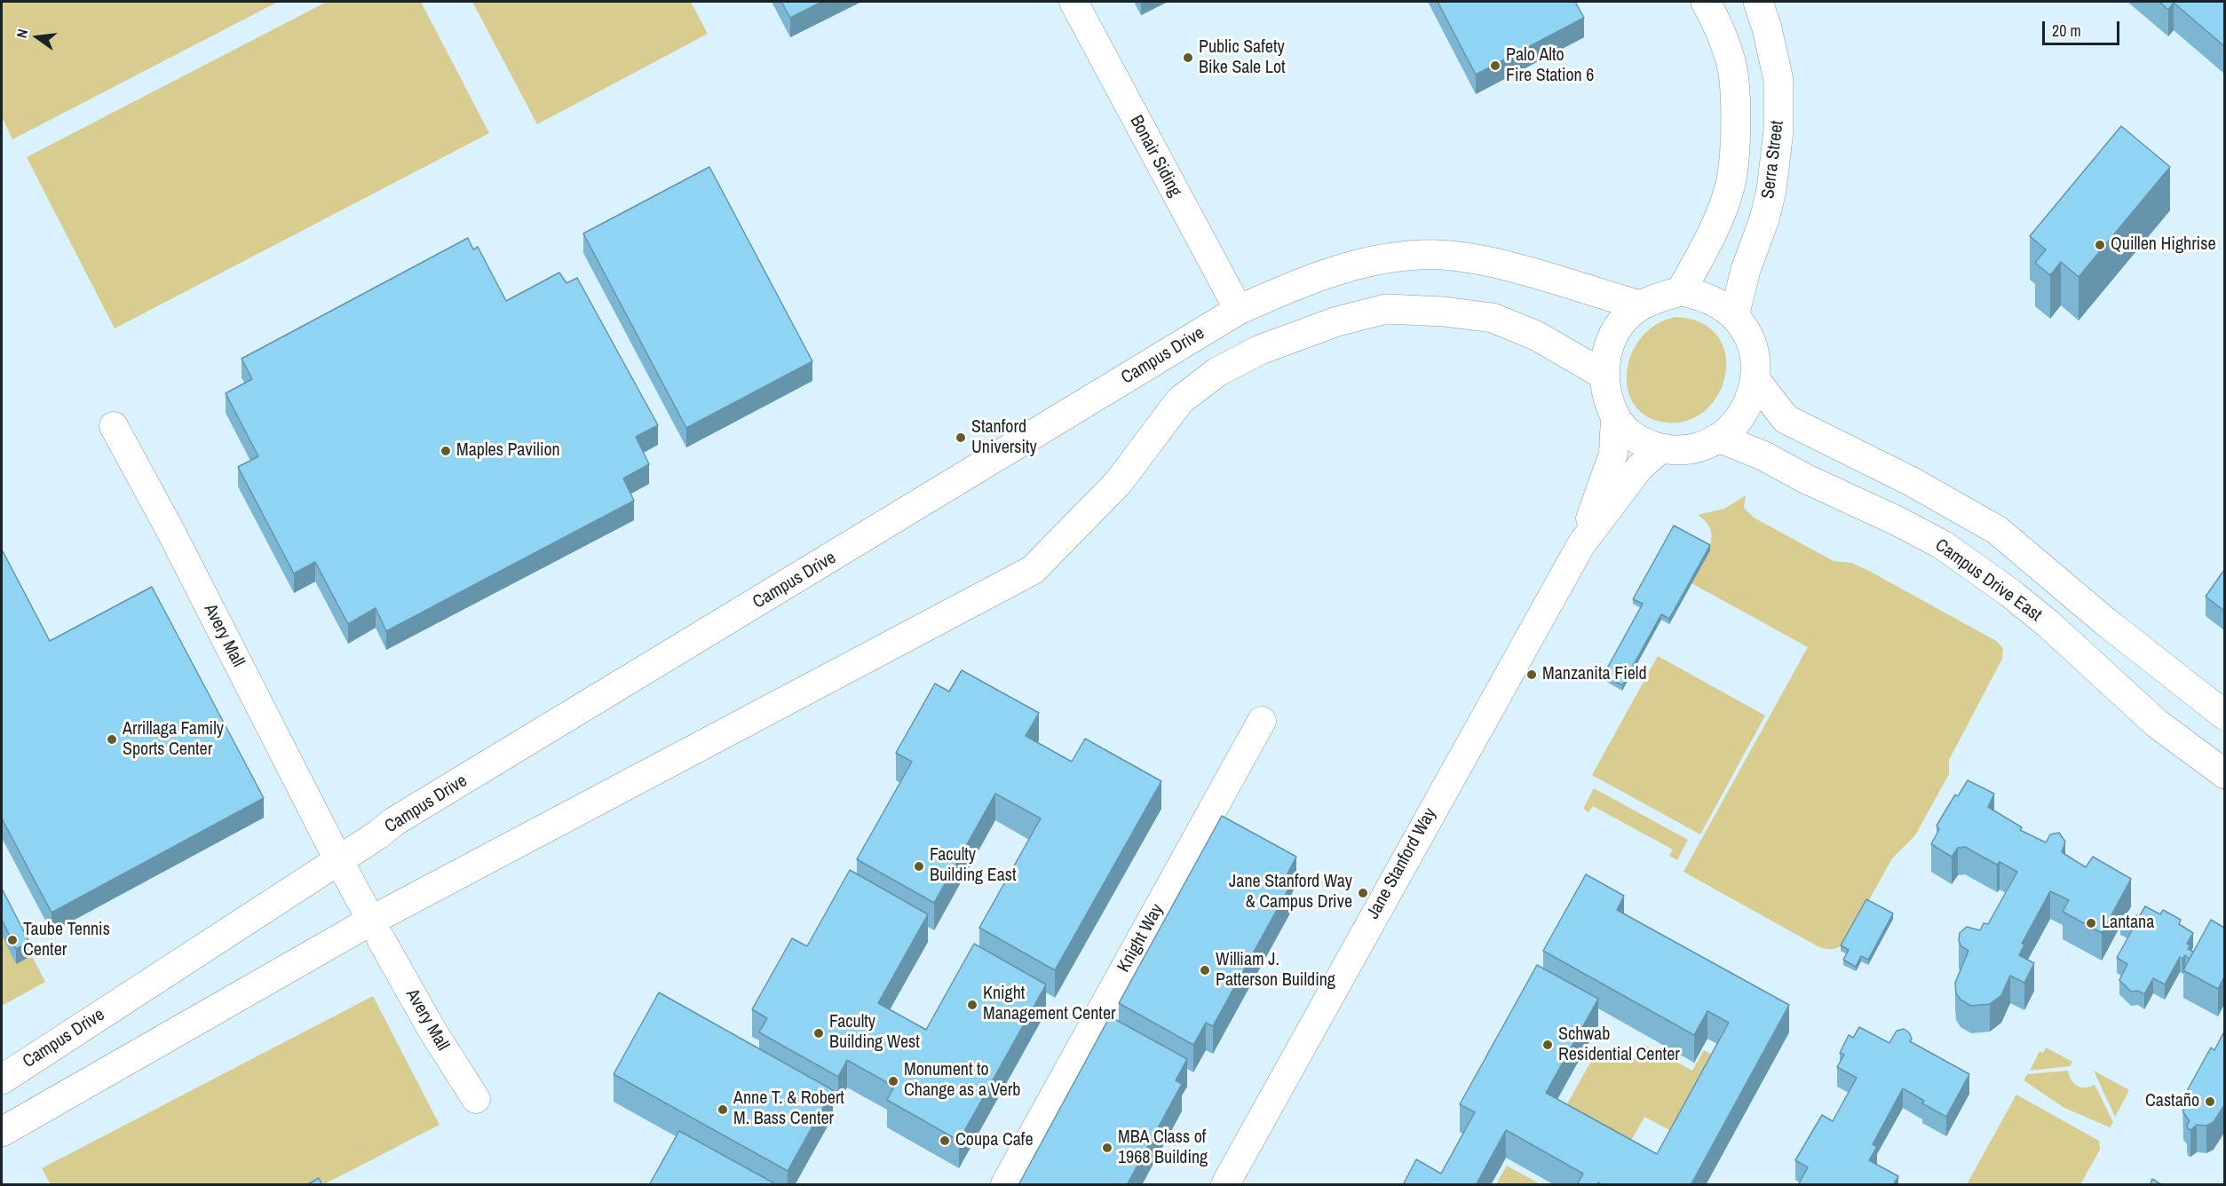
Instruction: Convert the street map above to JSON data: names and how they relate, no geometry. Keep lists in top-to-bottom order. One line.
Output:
{"streets":{"street":["Bonair Siding","Serra Street","Campus Drive","Campus Drive East","Avery Mall","Jane Stanford Way","Knight Way"]},"crossings":[["Bonair Siding","Campus Drive"],["Serra Street","Campus Drive"],["Serra Street","Campus Drive East"],["Serra Street","Jane Stanford Way"],["Campus Drive","Campus Drive East"],["Campus Drive","Jane Stanford Way"],["Campus Drive East","Jane Stanford Way"]],"places":["Public Safety Bike Sale Lot","Palo Alto Fire Station 6","Quillen Highrise","Stanford University","Maples Pavilion","Manzanita Field","Arrillaga Family Sports Center","Faculty Building East","Jane Stanford Way & Campus Drive","Lantana","Taube Tennis Center","William J. Patterson Building","Knight Management Center","Faculty Building West","Schwab Residential Center","Monument to Change as a Verb","Castaño","Anne T. & Robert M. Bass Center","Coupa Cafe","MBA Class of 1968 Building"],"scale_bar":"20 m","north":"left"}
